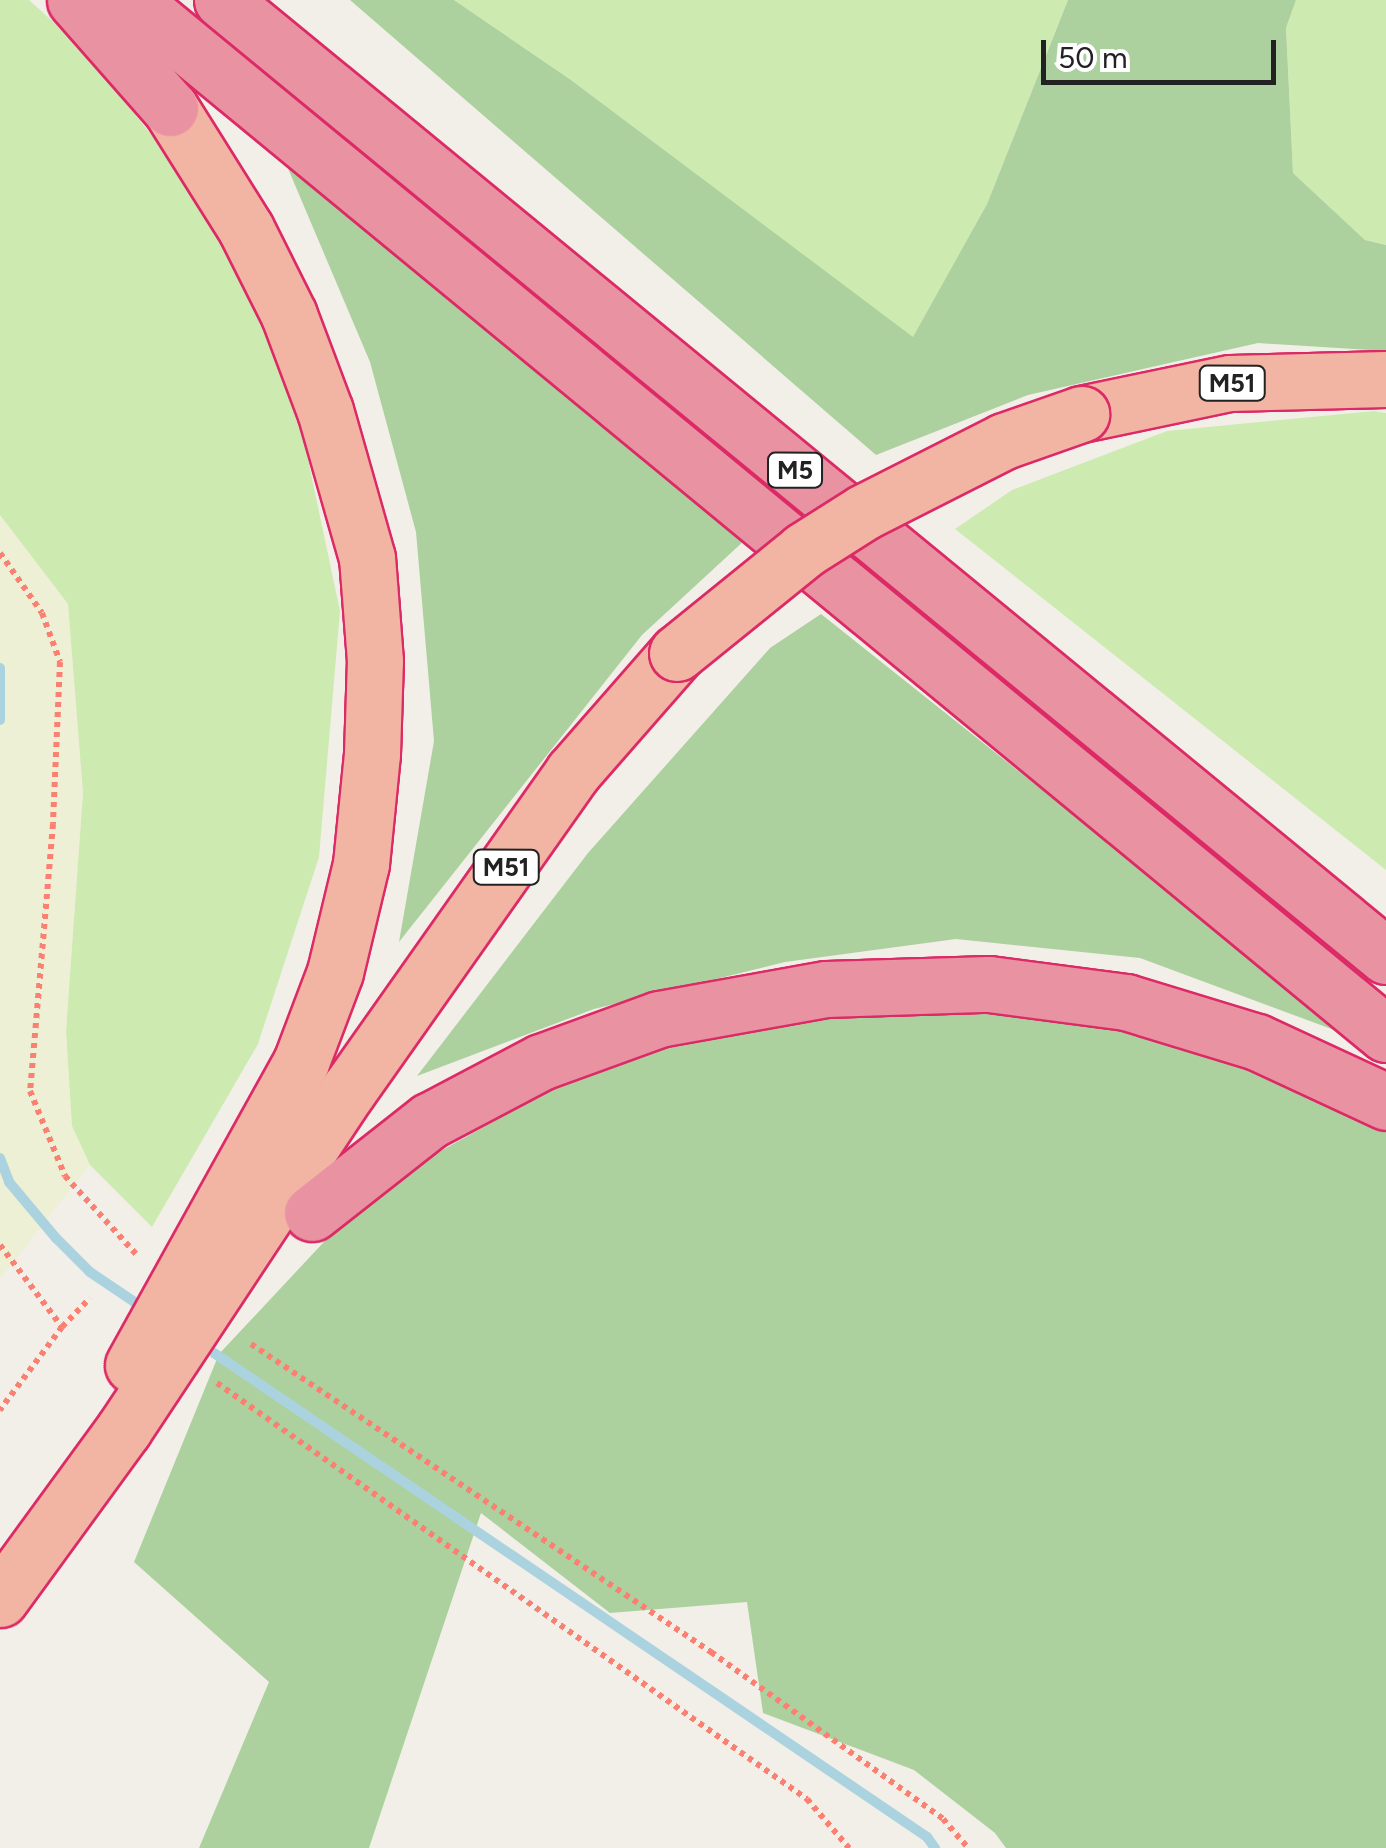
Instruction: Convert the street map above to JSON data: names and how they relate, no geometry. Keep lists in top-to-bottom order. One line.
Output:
{"streets":{"highway":["M51","M5"]},"scale_bar":"50 m"}
